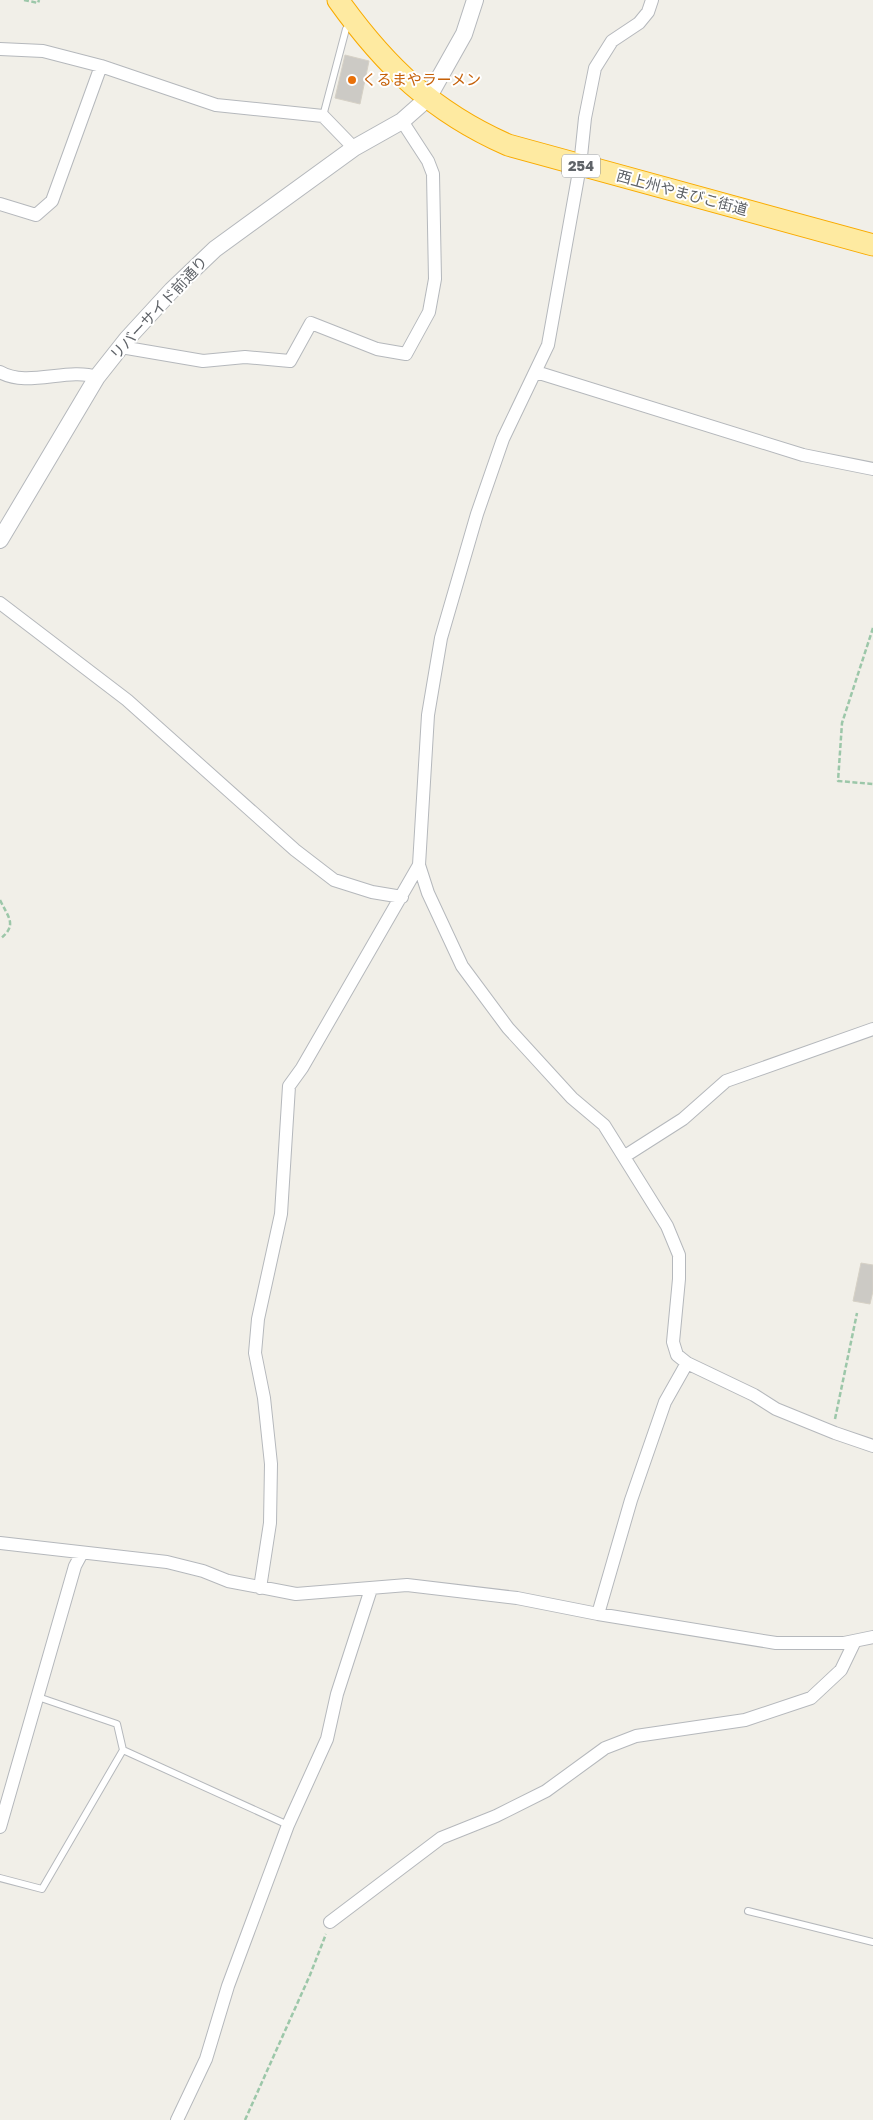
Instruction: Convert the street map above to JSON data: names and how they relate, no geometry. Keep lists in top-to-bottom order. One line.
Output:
{"streets":{"highway":["254","西上州やまびこ街道"],"street":["リバーサイド前通り"]},"crossings":[["西上州やまびこ街道","リバーサイド前通り"]],"places":["くるまやラーメン"]}
